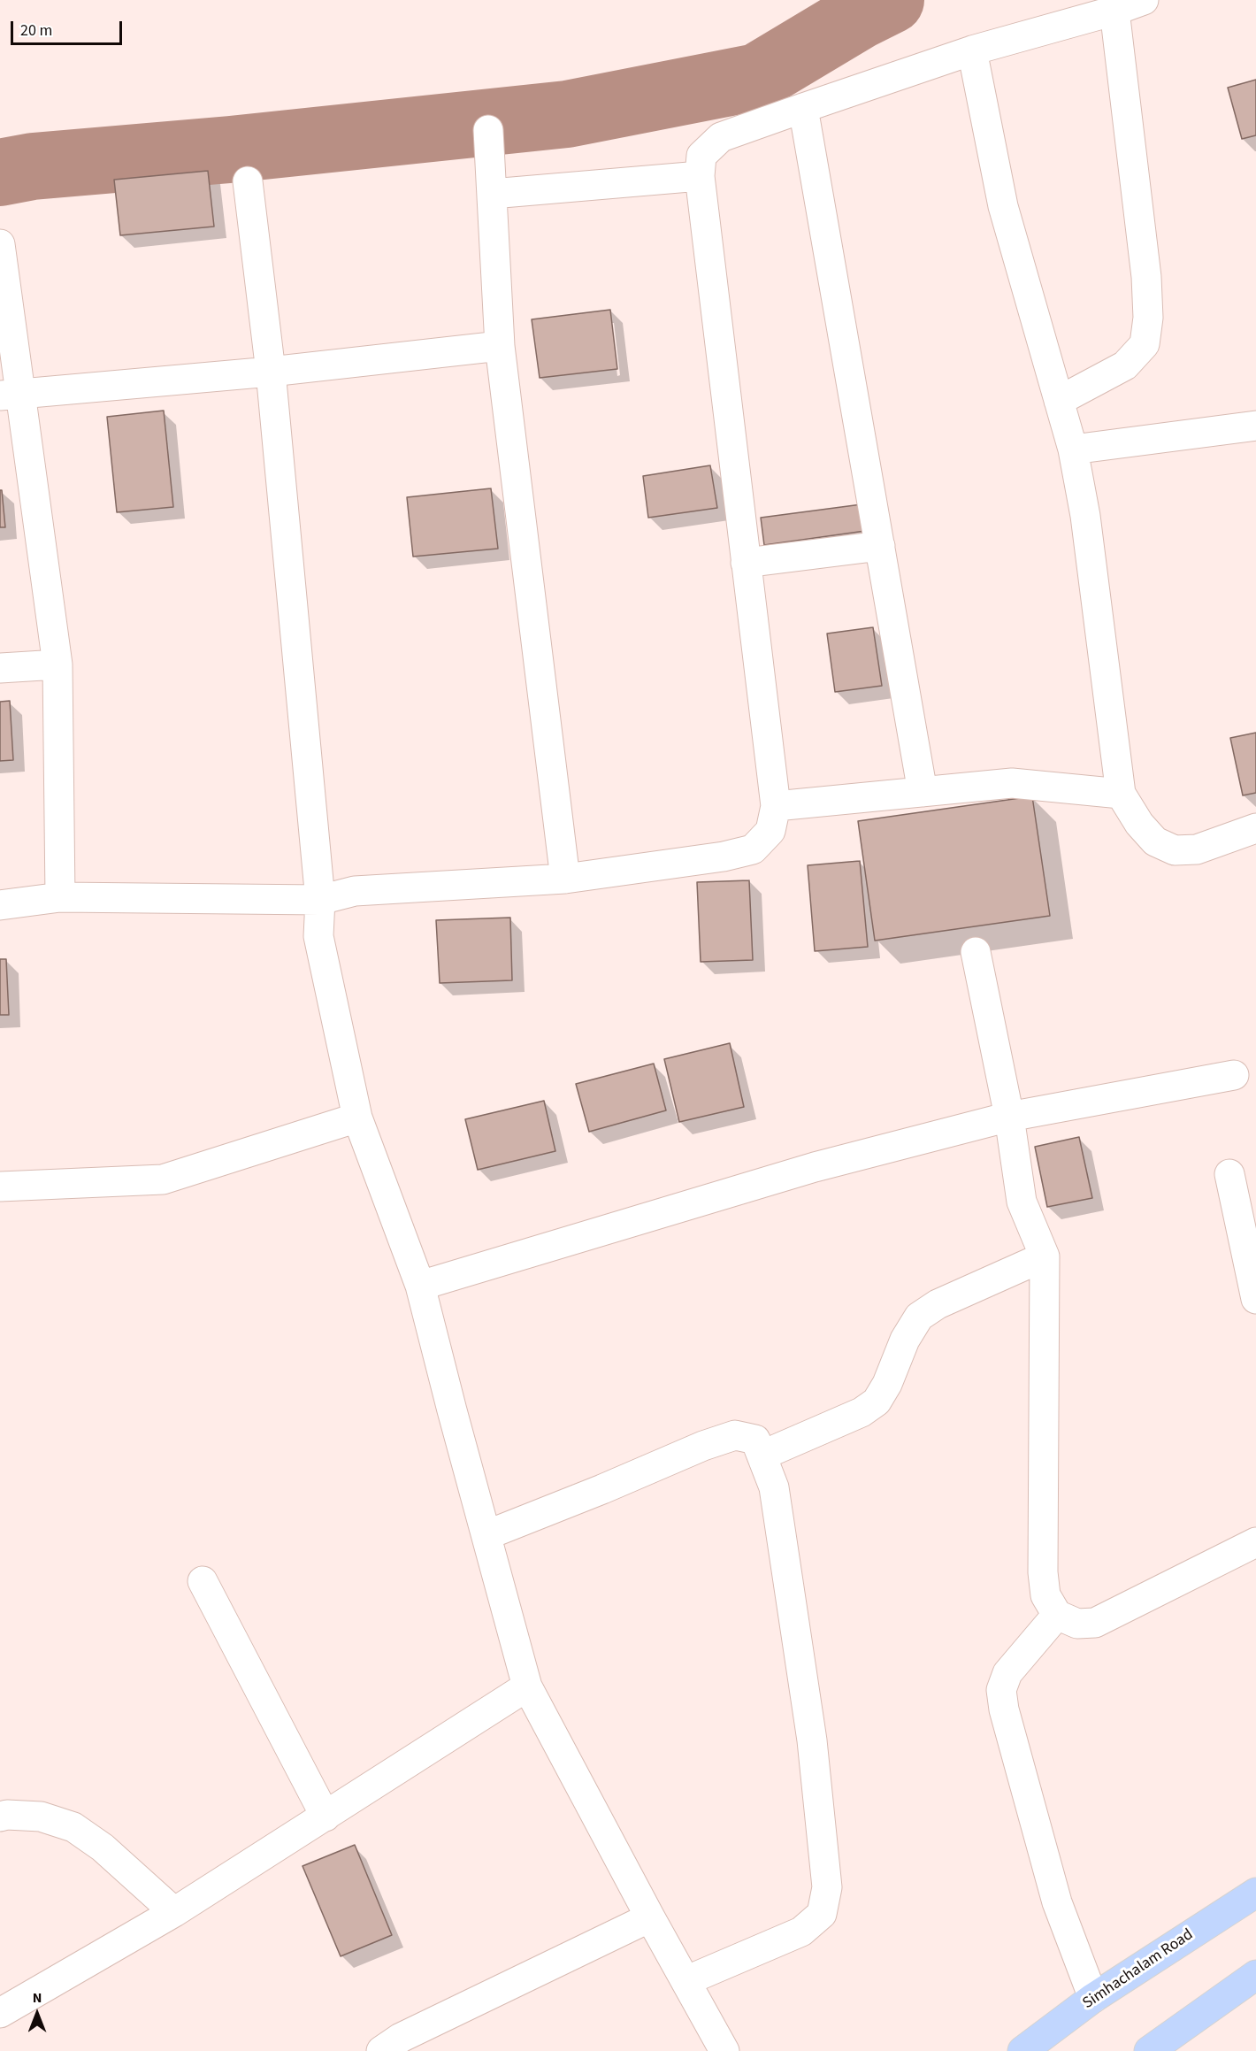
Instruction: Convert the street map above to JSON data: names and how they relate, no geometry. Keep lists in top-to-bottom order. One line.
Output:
{"streets":{"main road":["Simhachalam Road"]},"scale_bar":"20 m","north":"top"}
